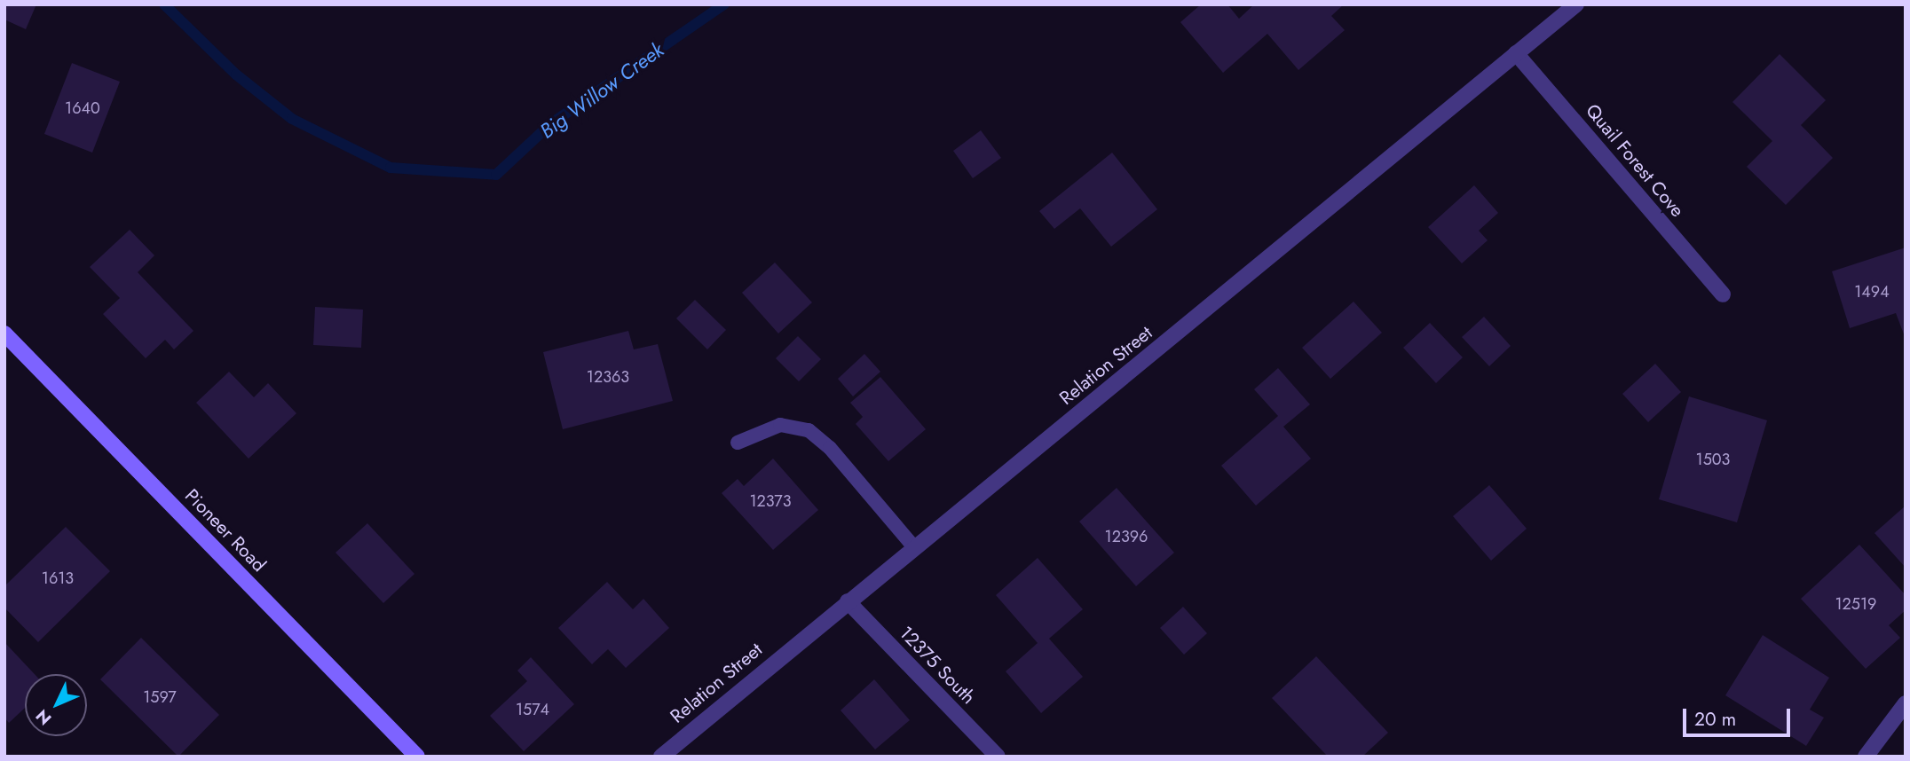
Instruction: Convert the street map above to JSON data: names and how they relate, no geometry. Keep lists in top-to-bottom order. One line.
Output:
{"streets":{"street":["Quail Forest Cove","Relation Street","Pioneer Road","12375 South"]},"crossings":[["Quail Forest Cove","Relation Street"],["Relation Street","12375 South"]],"water":["Big Willow Creek"],"house_numbers":["1640","1494","12363","1503","12373","12396","1613","12519","1597","1574"],"scale_bar":"20 m","north":"bottom left"}
